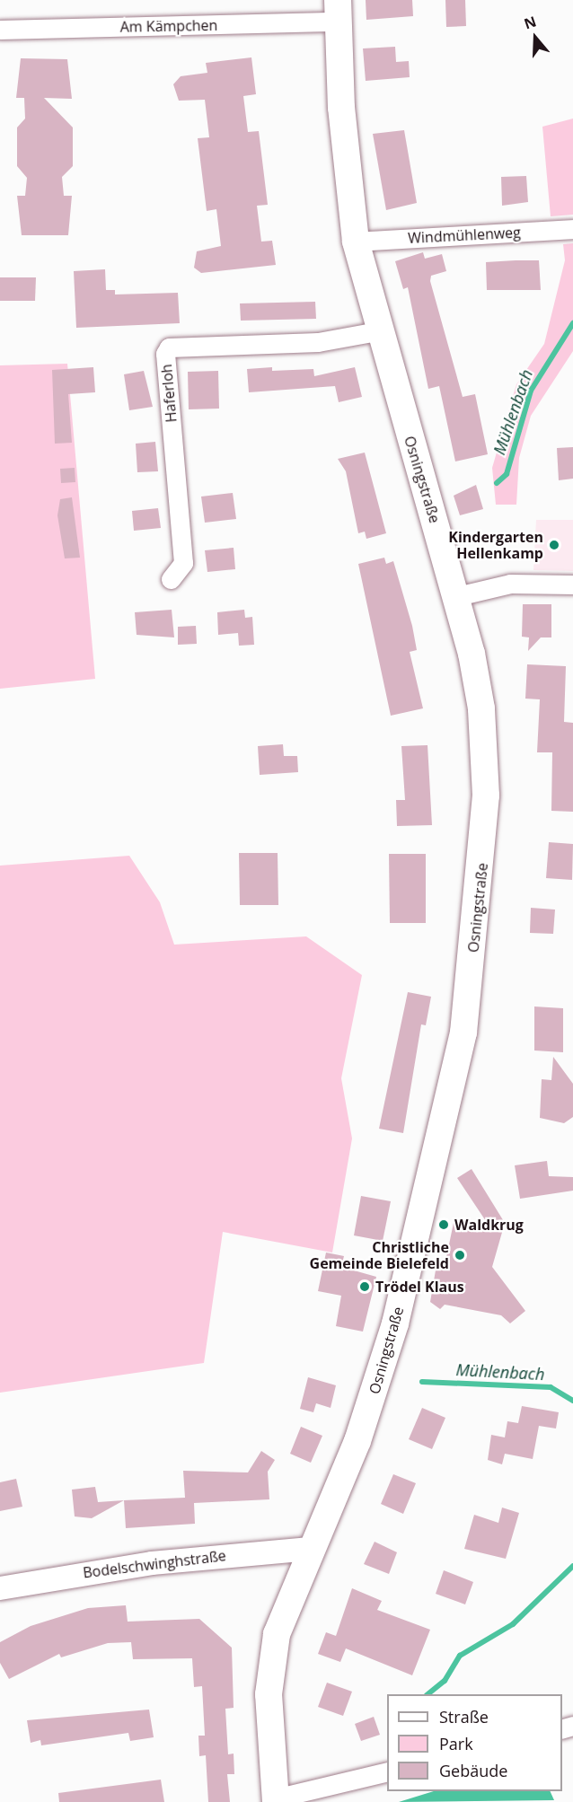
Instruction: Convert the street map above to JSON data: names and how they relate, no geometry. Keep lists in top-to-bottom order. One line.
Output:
{"streets":{"main road":["Osningstraße"],"street":["Am Kämpchen","Windmühlenweg","Haferloh","Bodelschwinghstraße"]},"crossings":[["Am Kämpchen","Osningstraße"],["Windmühlenweg","Osningstraße"],["Haferloh","Osningstraße"],["Osningstraße","Bodelschwinghstraße"]],"water":["Mühlenbach"],"places":["Kindergarten Hellenkamp","Waldkrug","Christliche Gemeinde Bielefeld","Trödel Klaus"],"legend":["Straße","Park","Gebäude"],"north":"top"}
